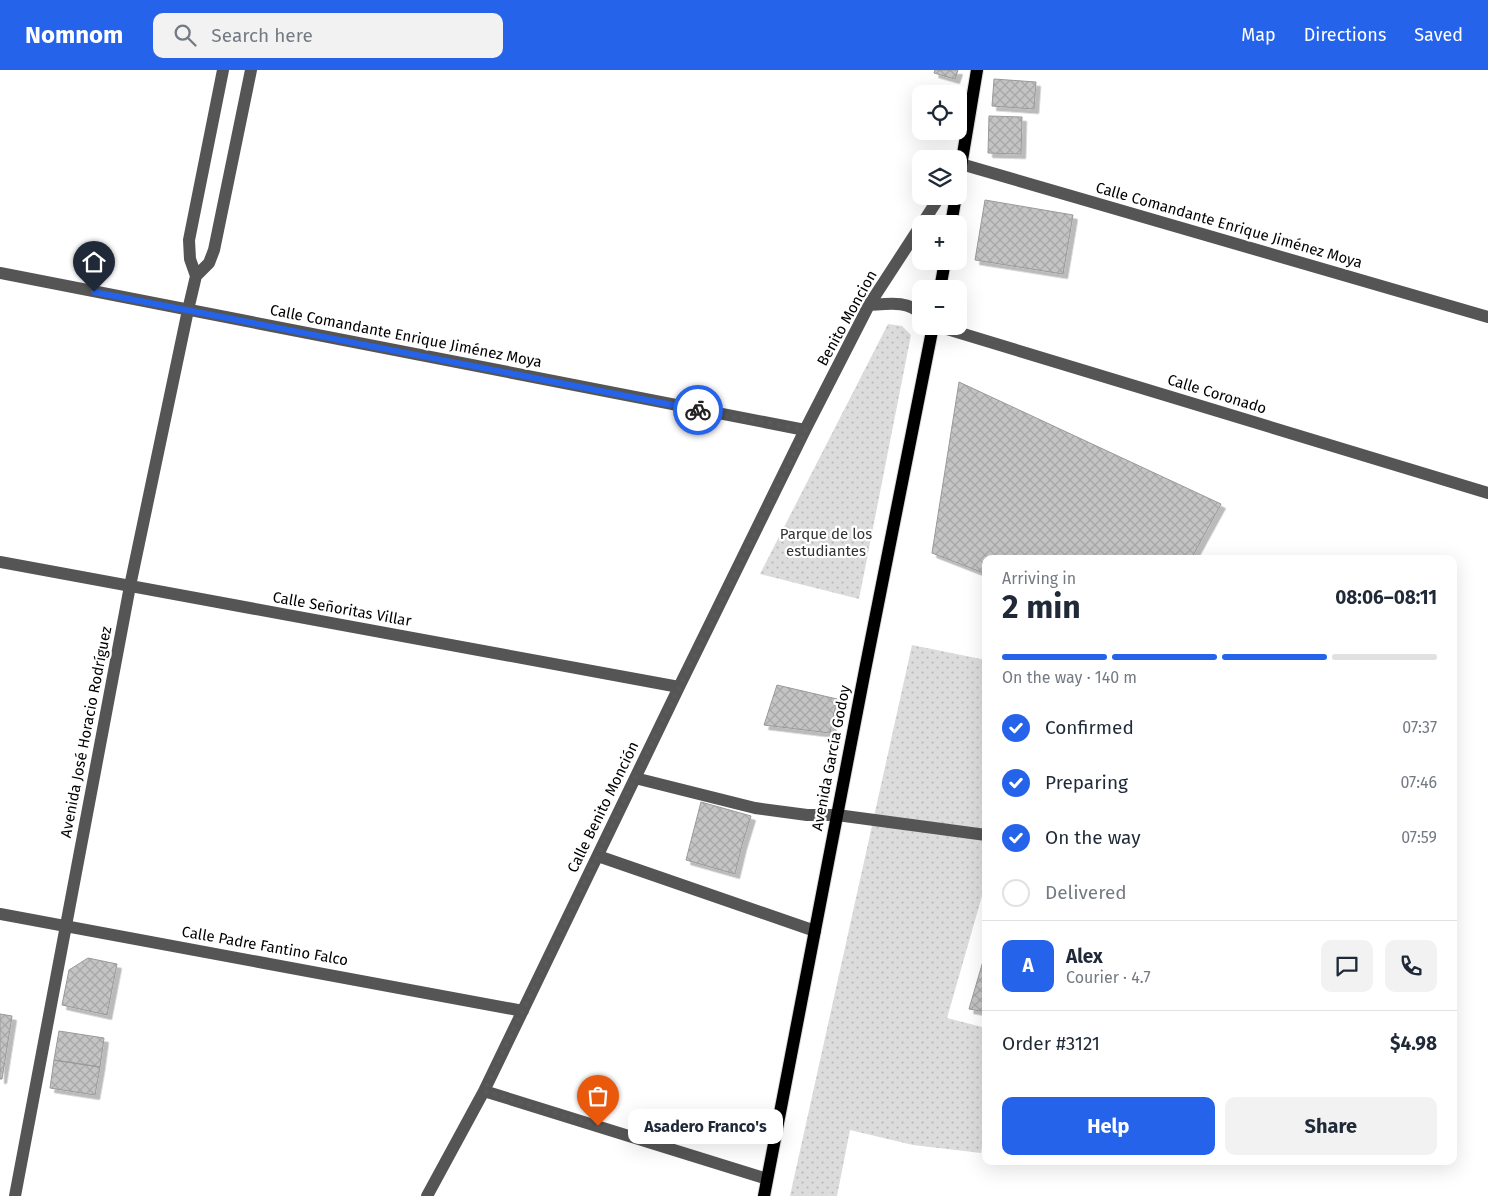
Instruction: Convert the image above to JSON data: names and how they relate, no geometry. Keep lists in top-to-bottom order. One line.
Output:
{"streets":{"main road":["Avenida García Godoy"],"street":["Calle Comandante Enrique Jiménez Moya","Benito Moncion","Calle Coronado","Calle Señoritas Villar","Avenida José Horacio Rodríguez","Calle Benito Monción","Calle Padre Fantino Falco"]},"crossings":[["Calle Comandante Enrique Jiménez Moya","Benito Moncion"],["Calle Comandante Enrique Jiménez Moya","Avenida José Horacio Rodríguez"],["Calle Comandante Enrique Jiménez Moya","Calle Benito Monción"],["Benito Moncion","Calle Benito Monción"],["Calle Señoritas Villar","Avenida José Horacio Rodríguez"],["Calle Señoritas Villar","Calle Benito Monción"],["Avenida José Horacio Rodríguez","Calle Padre Fantino Falco"],["Calle Benito Monción","Calle Padre Fantino Falco"]],"parks":["Parque de los estudiantes"],"places":["Asadero Franco's"],"page":{"header":"Nomnom","search":"Search here","nav":["Map","Directions","Saved"],"map_buttons":["+","−"],"heading":["2 min","Arriving in","08:06–08:11"],"panel":["Alex","Courier · 4.7","Order #3121","$4.98"],"bar":"On the way · 140 m","list":[["Confirmed","07:37"],["Preparing","07:46"],["On the way","07:59"],"Delivered"],"round":"A","buttons":["Help","Share"],"bubble":"Asadero Franco's"}}
